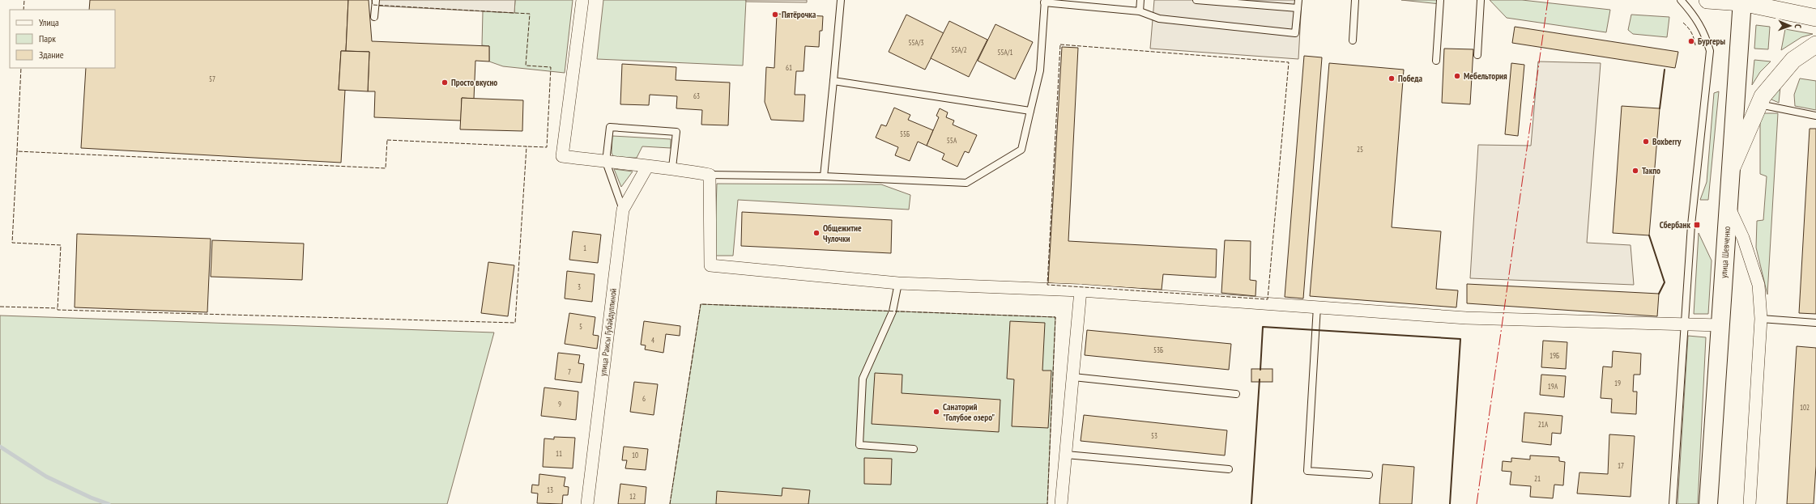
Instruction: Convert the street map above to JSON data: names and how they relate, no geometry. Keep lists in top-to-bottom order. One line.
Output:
{"streets":{"main road":["улица Шевченко"],"street":["улица Раисы Губайдуллиной"]},"places":{"other":["Пятёрочка","Бургеры","Мебельтория","Победа","Просто вкусно","Boxberry","Такпо","Общежитие Чулочки","Санаторий \"Голубое озеро\""],"transit":["Сбербанк"]},"house_numbers":["55А/3","55А/2","55А/1","61","57","63","55Б","55А","25","1","3","5","4","53Б","19Б","7","19","19А","6","9","102","21А","53","11","10","17","21","13","12"],"legend":["Улица","Парк","Здание"],"north":"right"}
